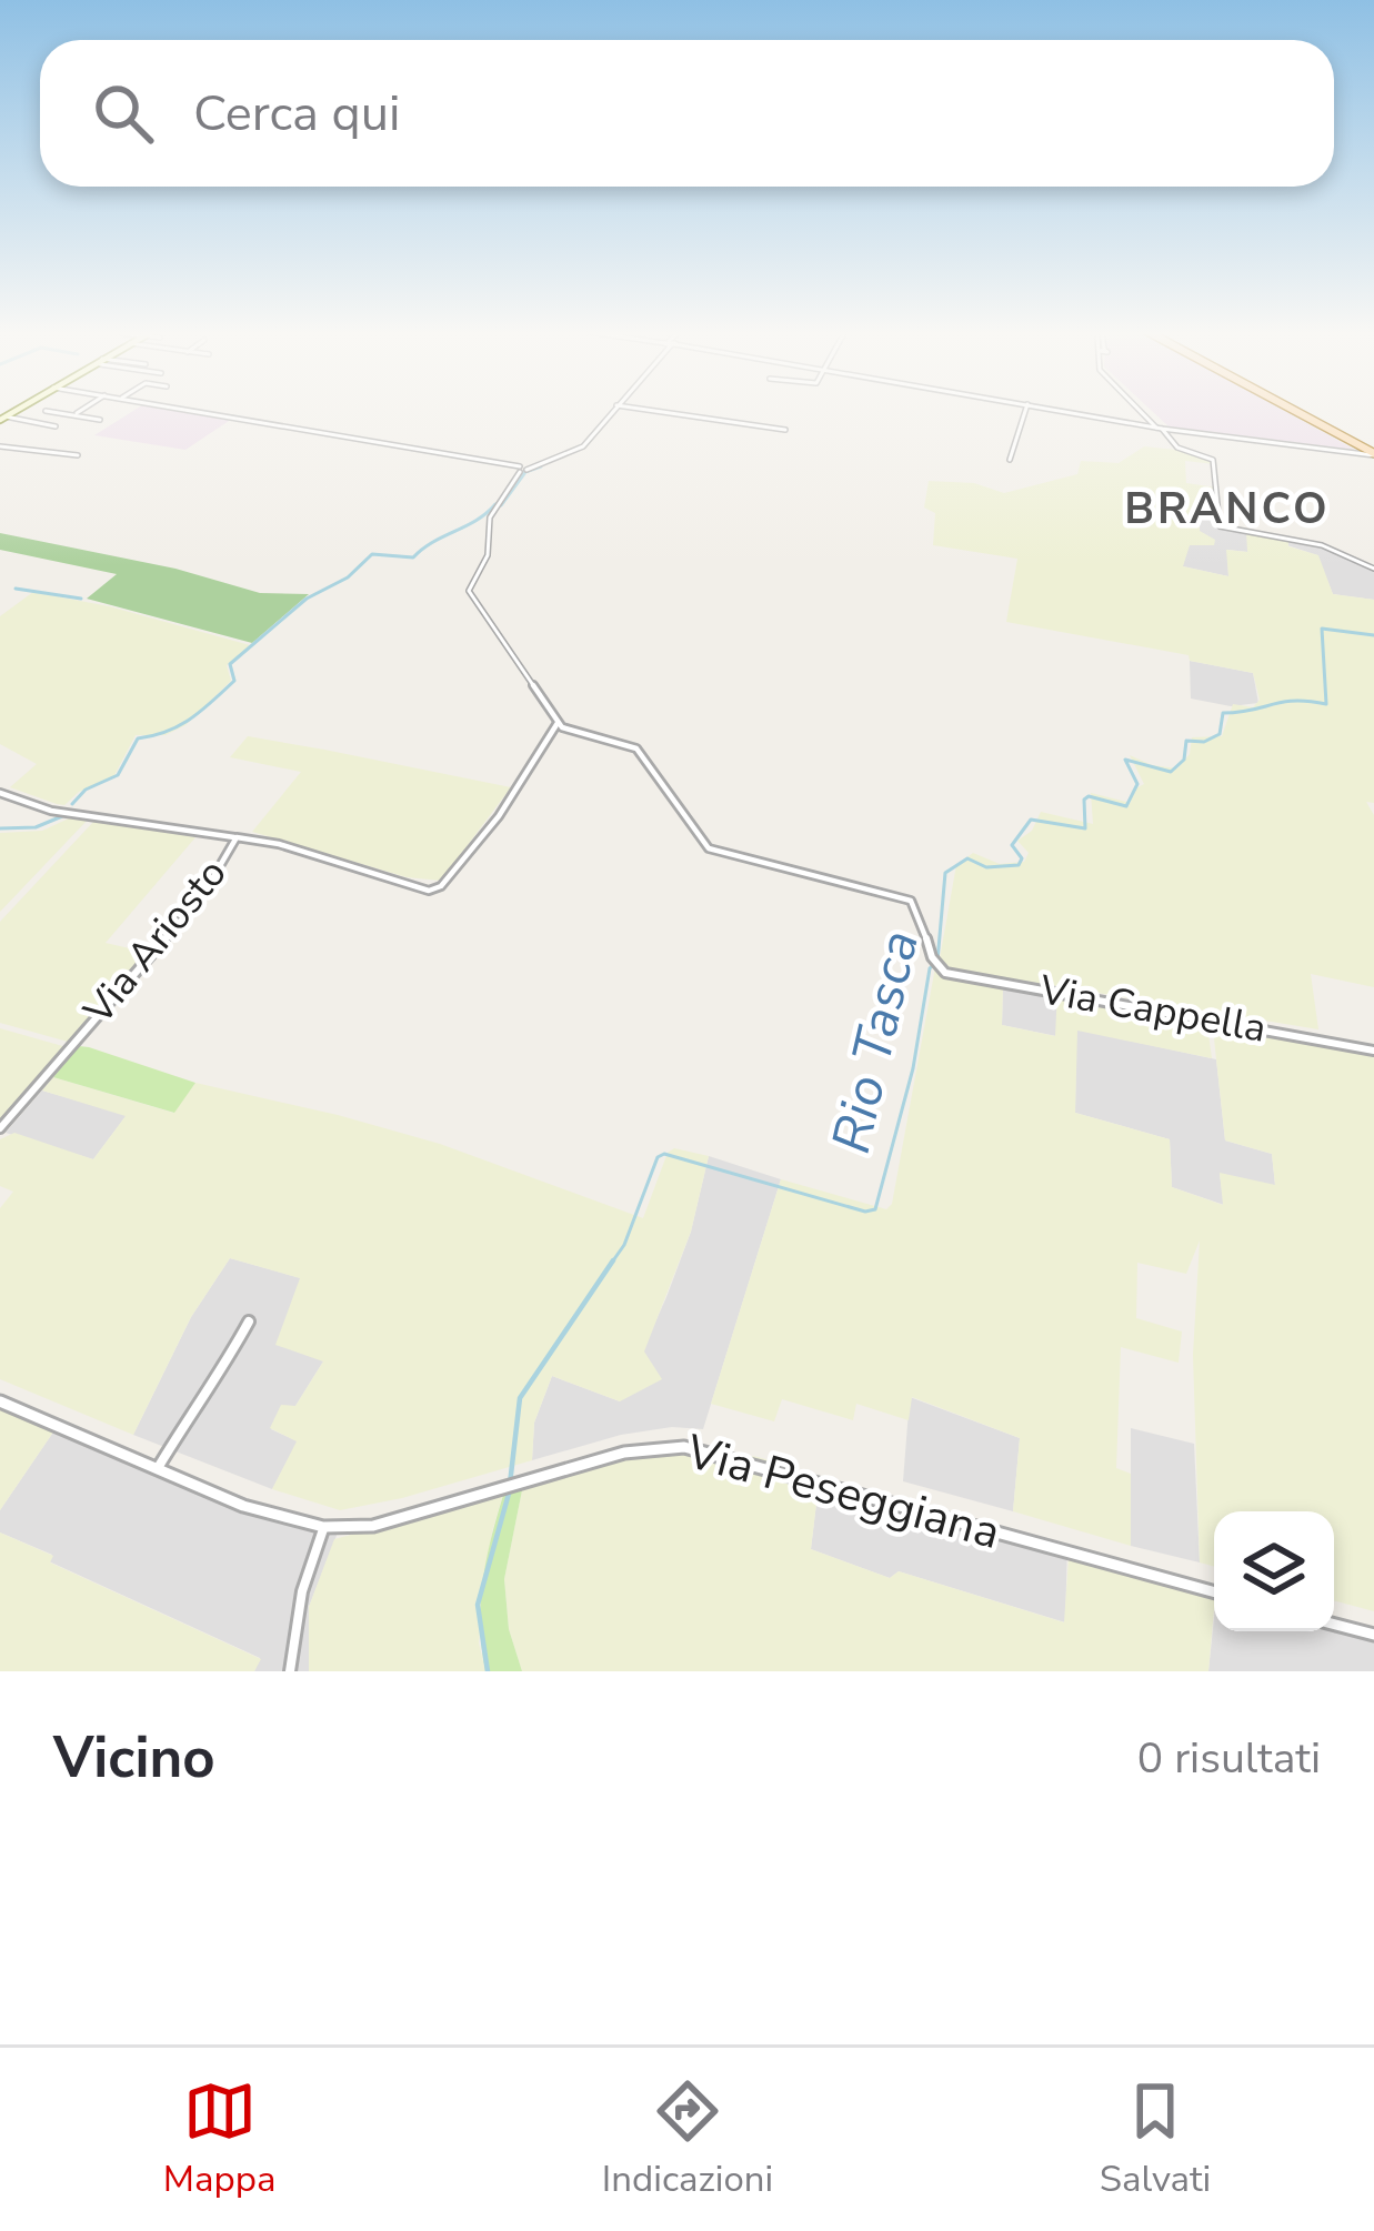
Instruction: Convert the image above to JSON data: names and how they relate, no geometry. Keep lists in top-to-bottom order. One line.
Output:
{"streets":{"street":["Via Ariosto","Via Cappella","Via Peseggiana"]},"crossings":[["Via Ariosto","Via Cappella"]],"districts":["BRANCO"],"water":["Rio Tasca"],"page":{"search":"Cerca qui","heading":["Vicino","0 risultati"],"nav":["Mappa","Indicazioni","Salvati"]}}
